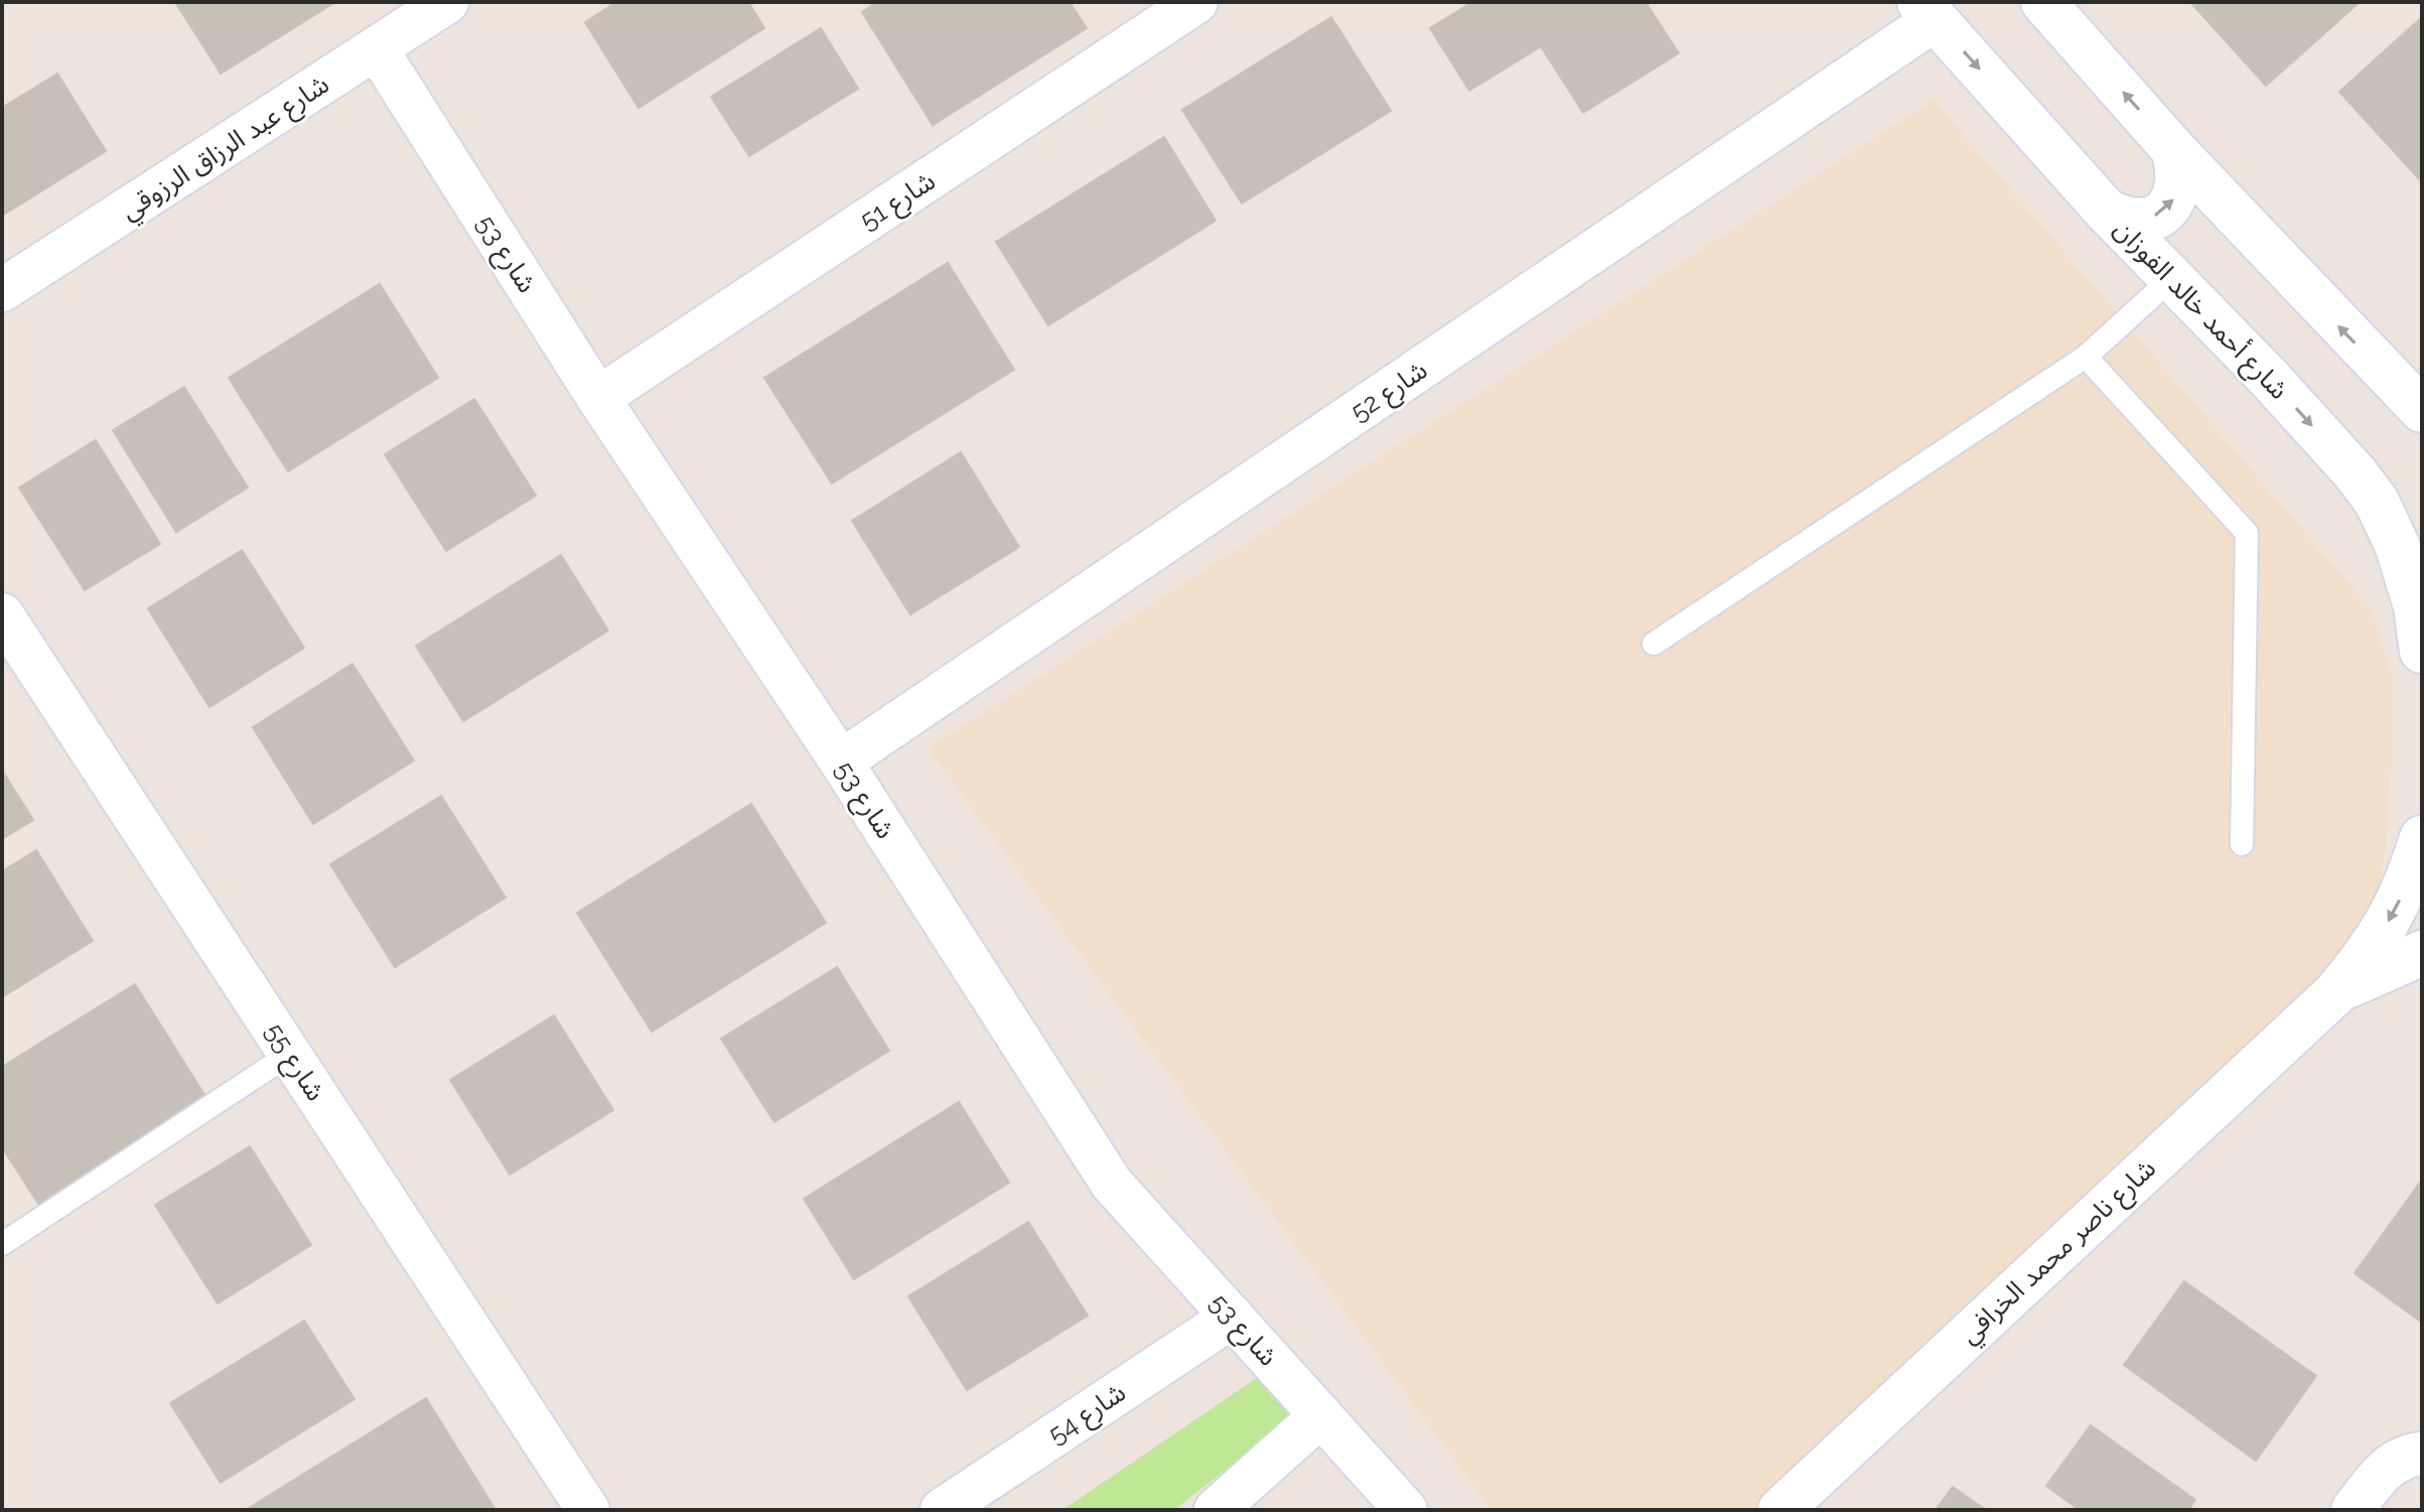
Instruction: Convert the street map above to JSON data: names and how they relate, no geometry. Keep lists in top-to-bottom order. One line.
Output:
{"streets":{"main road":["شارع أحمد خالد الفوزان","شارع ناصر محمد الخرافي"],"street":["شارع عبد الرزاق الرزوقي","شارع 51","شارع 53","شارع 52","شارع 55","شارع 54"]},"crossings":[["شارع عبد الرزاق الرزوقي","شارع 53"],["شارع 51","شارع 53"],["شارع 53","شارع 52"],["شارع 53","شارع 54"],["شارع أحمد خالد الفوزان","شارع 52"]]}
